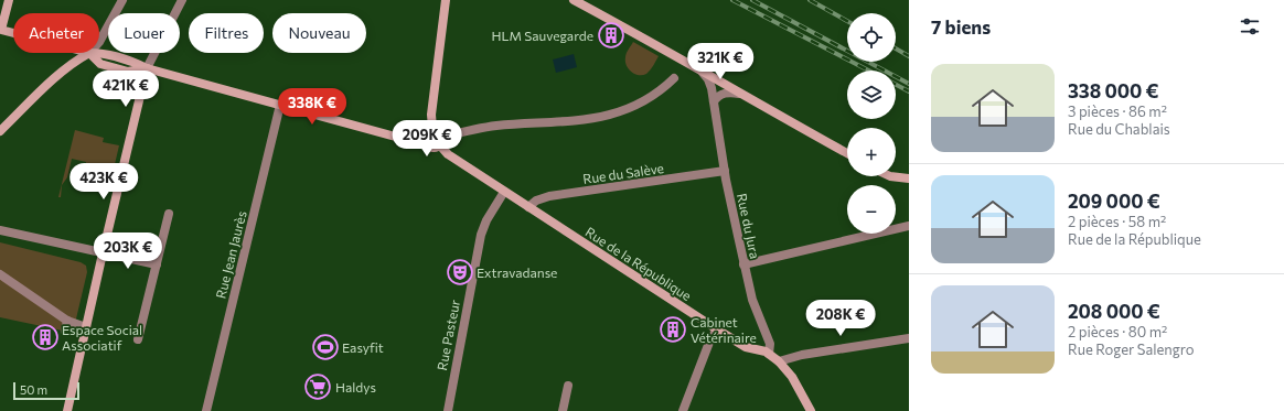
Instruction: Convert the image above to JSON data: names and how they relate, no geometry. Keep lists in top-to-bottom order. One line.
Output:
{"streets":{"street":["Rue du Salève","Rue du Jura","Rue Jean Jaurès","Rue de la République","Rue Pasteur"]},"crossings":[["Rue du Salève","Rue du Jura"],["Rue du Salève","Rue de la République"],["Rue du Jura","Rue de la République"],["Rue de la République","Rue Pasteur"]],"places":{"building":["HLM Sauvegarde","Cabinet Vétérinaire","Espace Social Associatif"],"theatre":["Extravadanse"],"sports":["Easyfit"],"supermarket":["Haldys"]},"scale_bar":"50 m","page":{"heading":"7 biens","map_buttons":["+","−"],"chip":["Acheter","Louer","Filtres","Nouveau"],"price":["321K €","421K €","338K €","209K €","423K €","203K €","208K €"],"list":[{"name":"338 000 €","note":"3 pièces · 86 m² · Rue du Chablais"},{"name":"209 000 €","note":"2 pièces · 58 m² · Rue de la République"},{"name":"208 000 €","note":"2 pièces · 80 m² · Rue Roger Salengro"}],"scale":"50 m"}}
